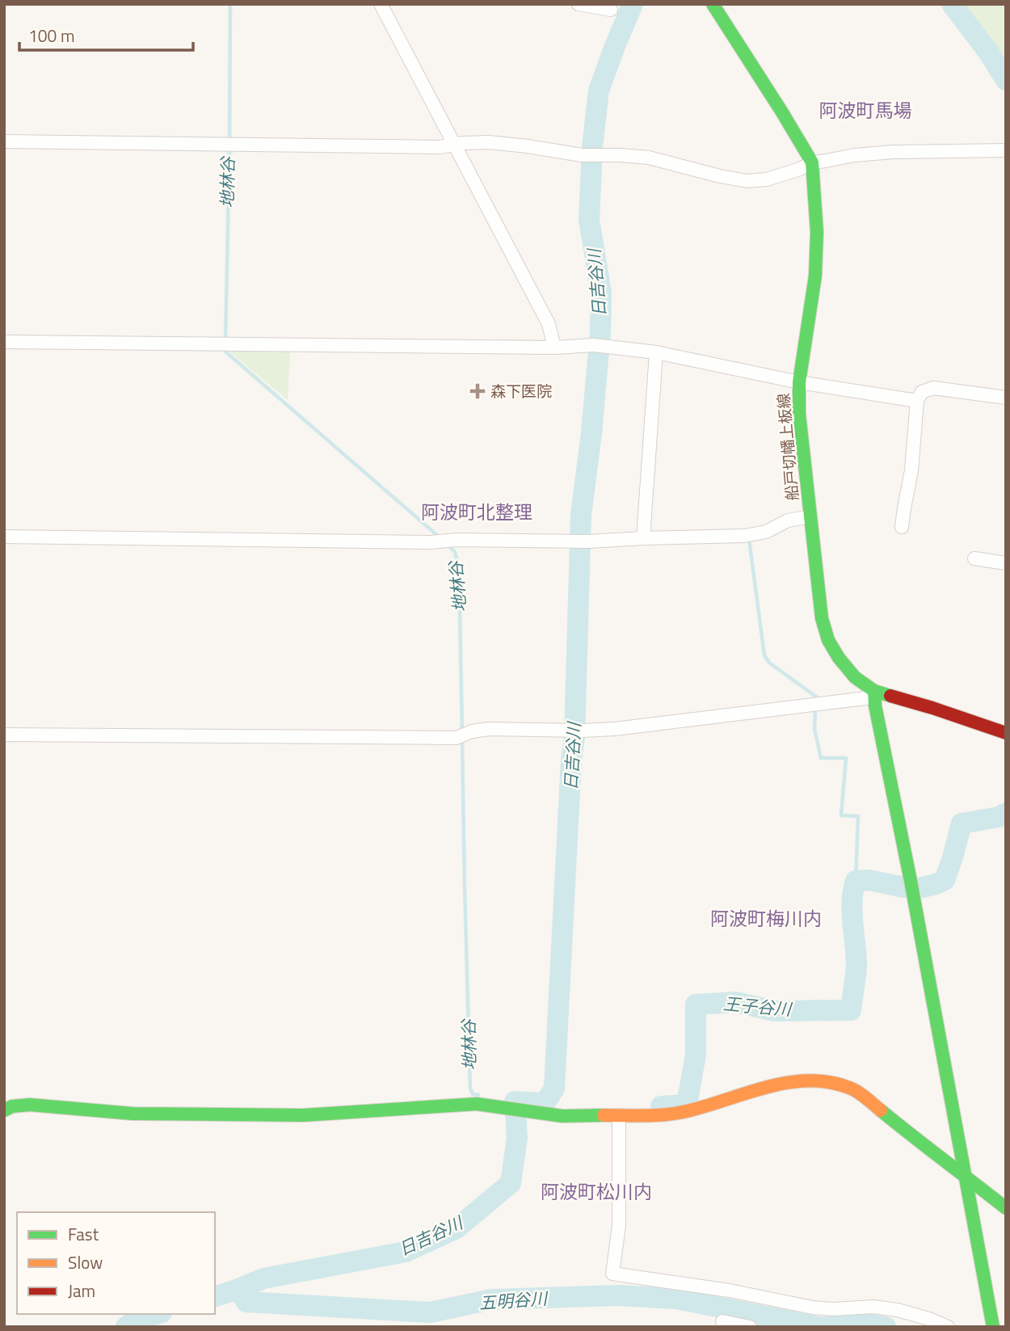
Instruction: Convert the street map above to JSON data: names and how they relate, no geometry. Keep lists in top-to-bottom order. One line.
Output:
{"streets":{"street":["船戸切幡上板線"]},"districts":["阿波町馬場","阿波町北整理","阿波町梅川内","阿波町松川内"],"water":["地林谷","日吉谷川","王子谷川","五明谷川"],"places":{"health":["森下医院"]},"legend":["Fast","Slow","Jam"],"scale_bar":"100 m"}
